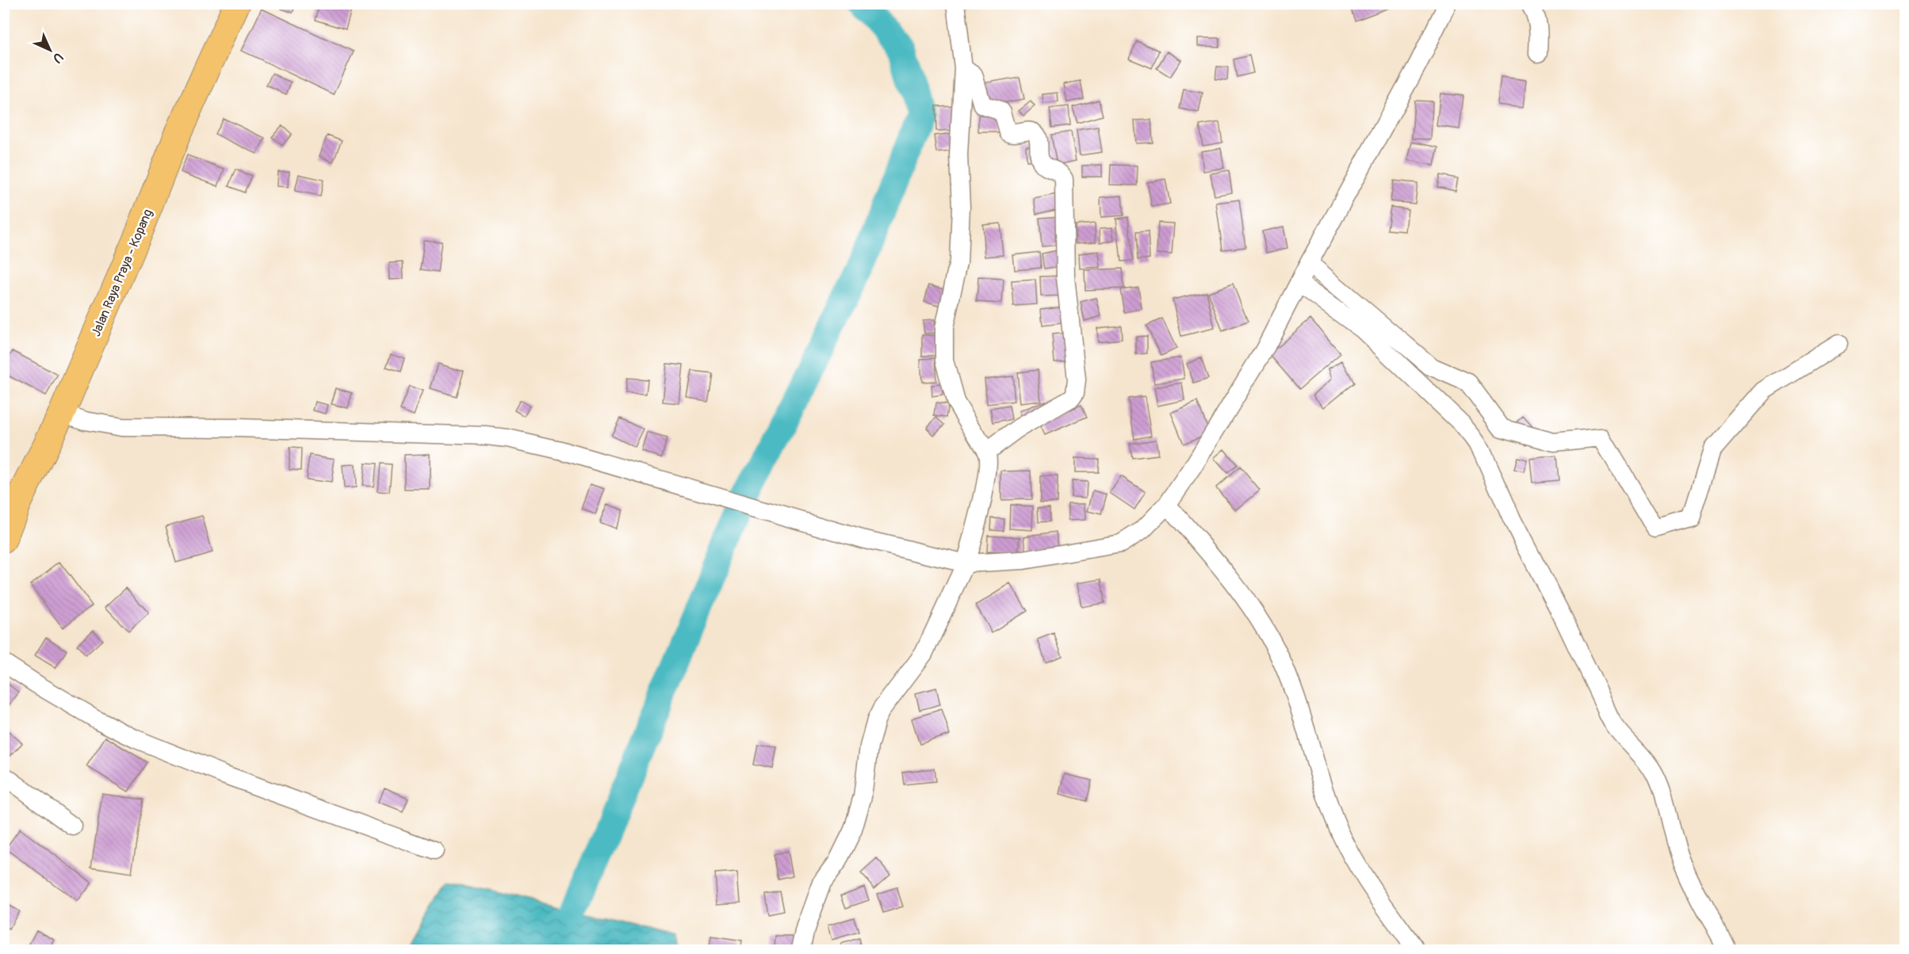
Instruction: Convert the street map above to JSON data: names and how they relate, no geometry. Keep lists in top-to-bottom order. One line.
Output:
{"streets":{"highway":["Jalan Raya Praya - Kopang"]},"north":"bottom right"}
